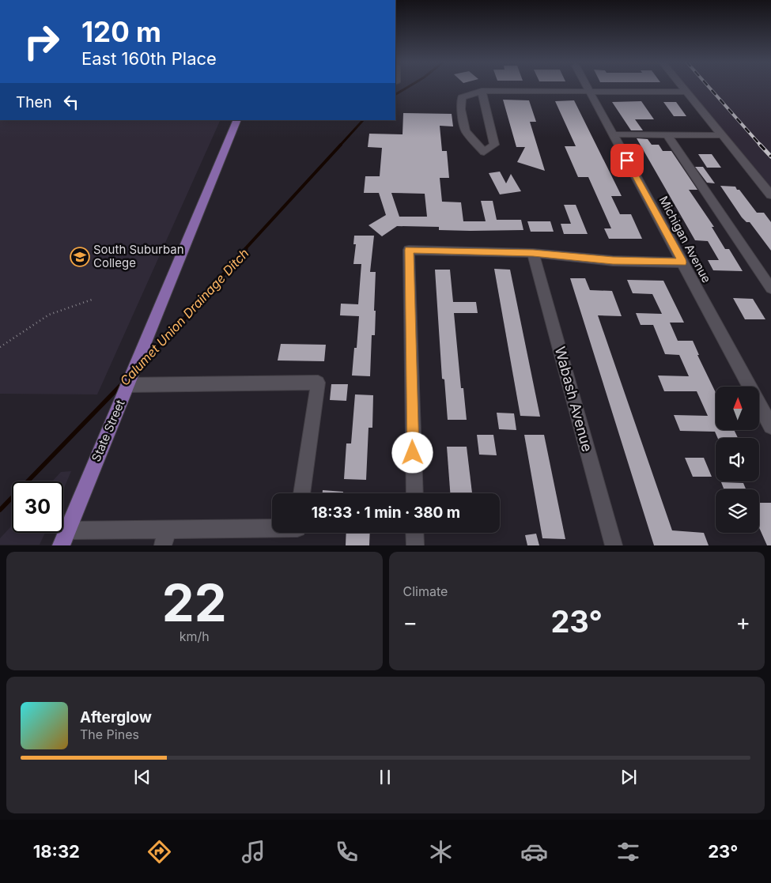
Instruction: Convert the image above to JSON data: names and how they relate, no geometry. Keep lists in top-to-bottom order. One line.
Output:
{"streets":{"main road":["State Street"],"street":["Michigan Avenue","Wabash Avenue"]},"water":["Calumet Union Drainage Ditch"],"places":{"school or university":["South Suburban College"]},"north":"top","page":{"turn":["120 m","East 160th Place"],"then":"Then","limit":"30","trip":"18:33 · 1 min · 380 m","tile":[["22","km/h"],"Climate"],"heat":["−","23°","+"],"song":["Afterglow","The Pines"],"tabs":["18:32","23°"]}}
